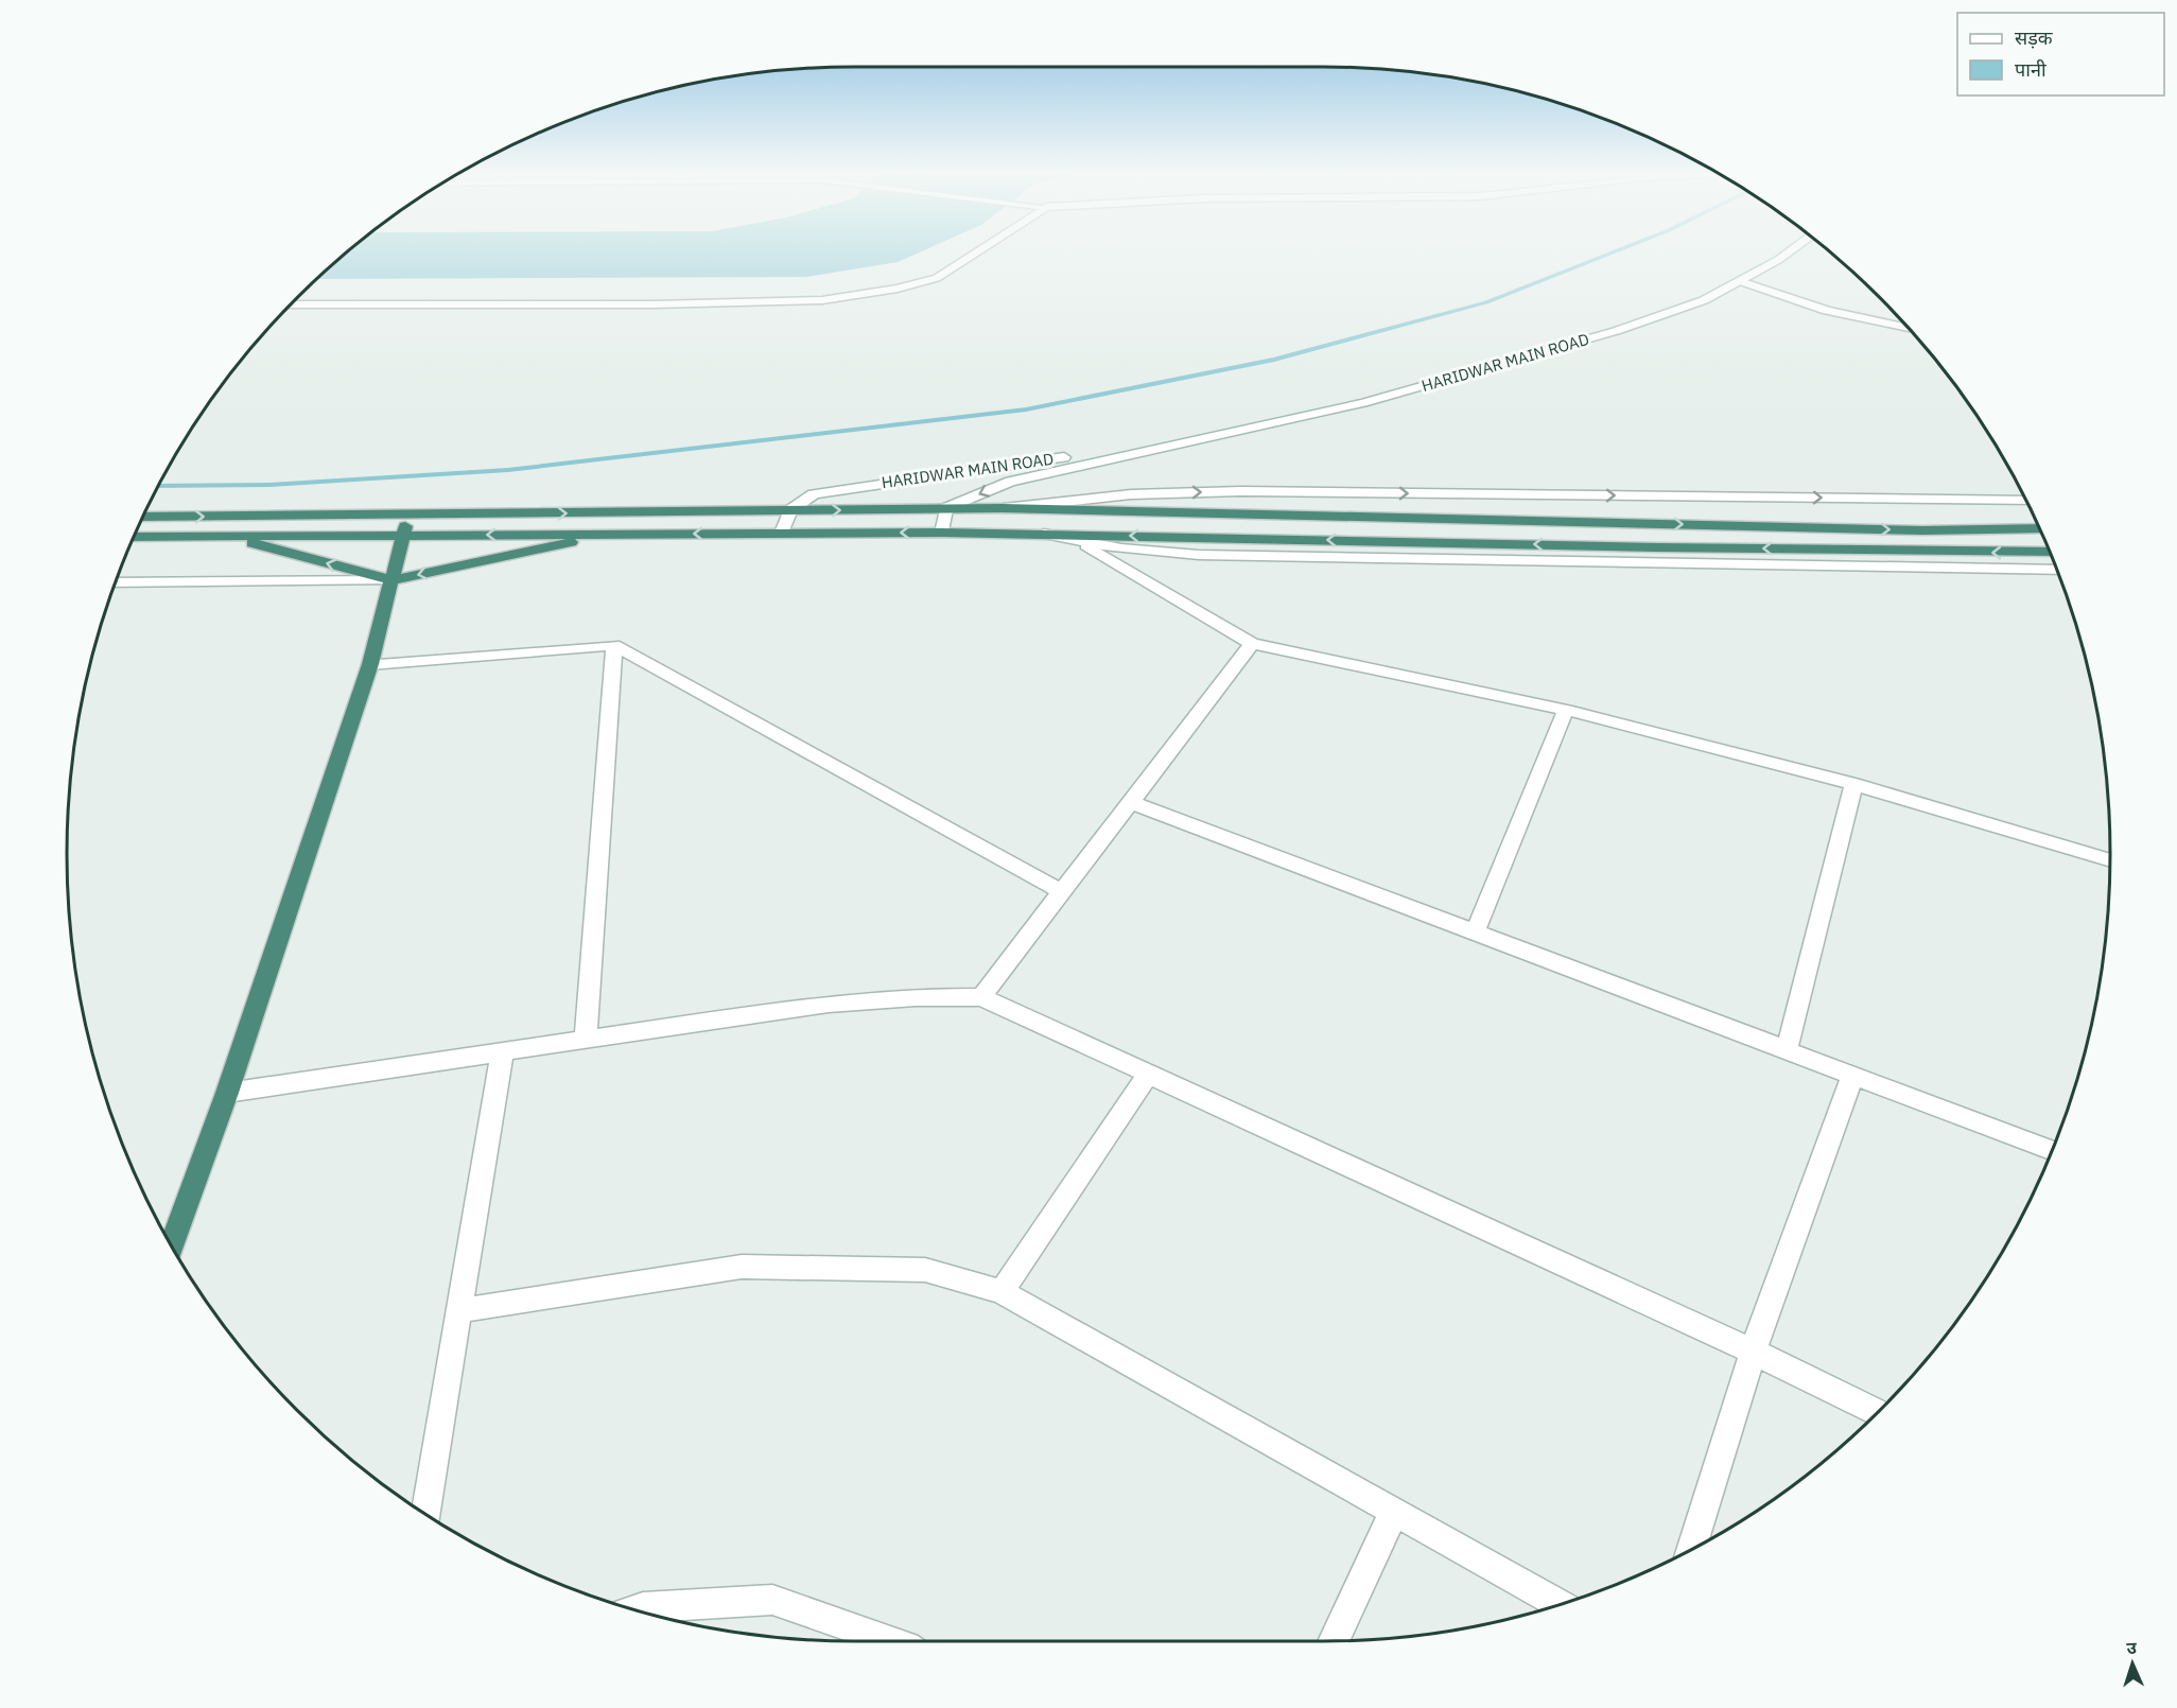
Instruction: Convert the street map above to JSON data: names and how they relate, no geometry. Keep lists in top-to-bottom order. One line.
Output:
{"streets":{"street":["HARIDWAR MAIN ROAD"]},"legend":["सड़क","पानी"],"north":"top"}
